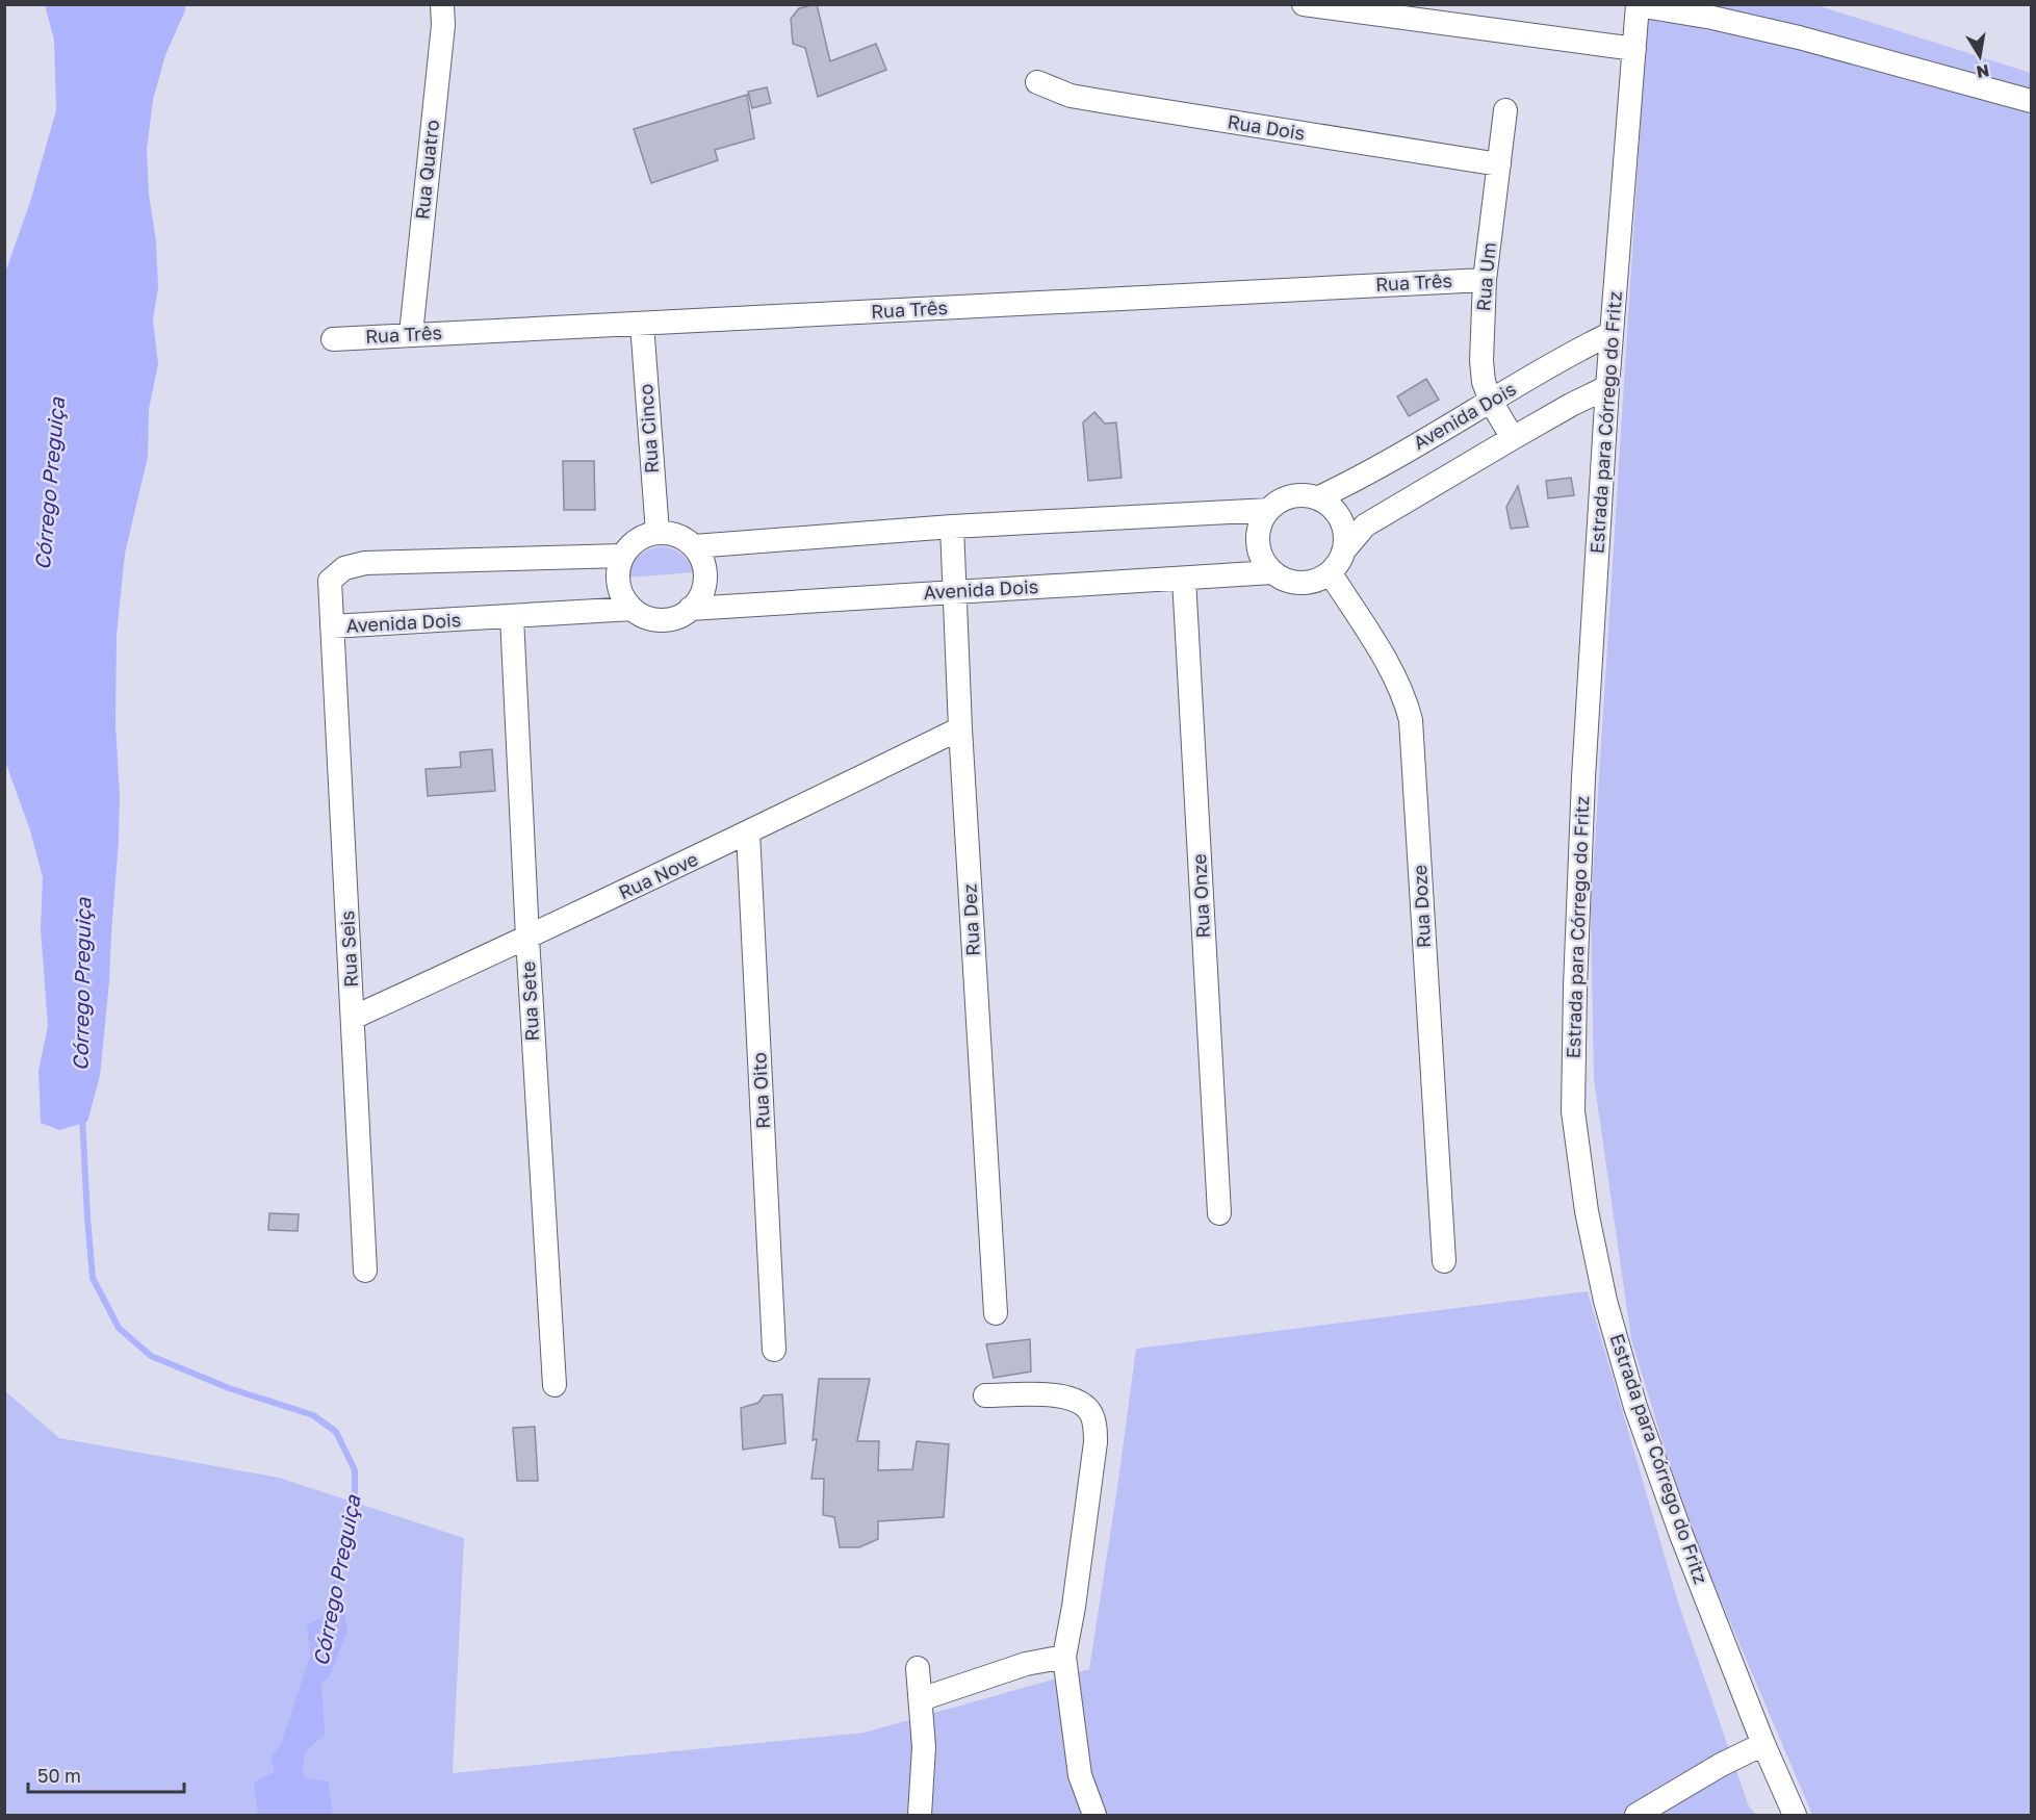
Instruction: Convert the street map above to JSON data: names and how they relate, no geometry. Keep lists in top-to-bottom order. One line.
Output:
{"streets":{"street":["Rua Dois","Rua Quatro","Rua Um","Rua Três","Avenida Dois","Estrada para Córrego do Fritz","Rua Cinco","Rua Nove","Rua Onze","Rua Doze","Rua Dez","Rua Seis","Rua Sete","Rua Oito"]},"crossings":[["Rua Dois","Rua Um"],["Rua Quatro","Rua Três"],["Rua Um","Rua Três"],["Rua Um","Avenida Dois"],["Rua Três","Rua Cinco"],["Avenida Dois","Estrada para Córrego do Fritz"],["Avenida Dois","Rua Cinco"],["Avenida Dois","Rua Onze"],["Avenida Dois","Rua Doze"],["Avenida Dois","Rua Dez"],["Avenida Dois","Rua Seis"],["Avenida Dois","Rua Sete"],["Rua Nove","Rua Dez"],["Rua Nove","Rua Seis"],["Rua Nove","Rua Sete"],["Rua Nove","Rua Oito"]],"water":["Córrego Preguiça"],"scale_bar":"50 m","north":"bottom"}
